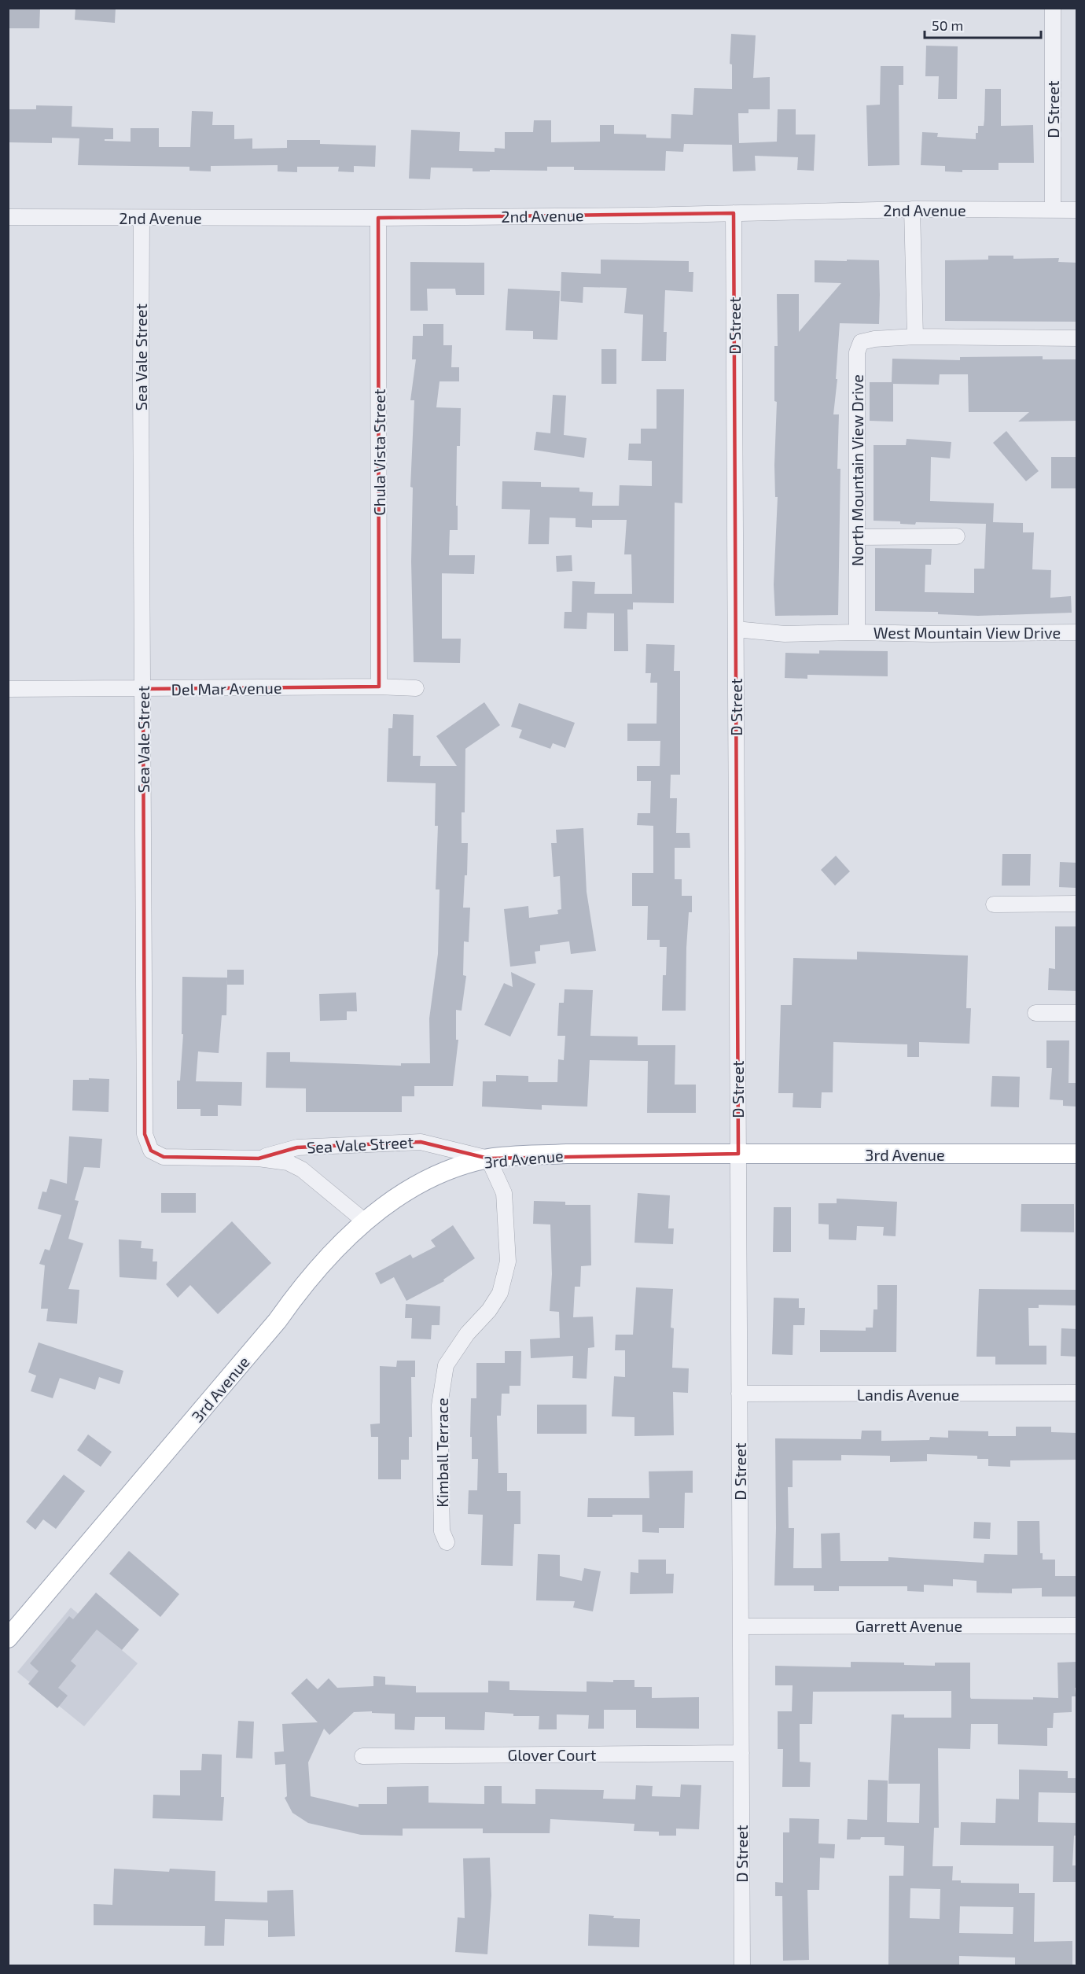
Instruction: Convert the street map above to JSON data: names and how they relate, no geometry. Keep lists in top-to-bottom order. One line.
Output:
{"streets":{"main road":["3rd Avenue"],"street":["D Street","2nd Avenue","Sea Vale Street","Chula Vista Street","North Mountain View Drive","West Mountain View Drive","Del Mar Avenue","Landis Avenue","Kimball Terrace","Garrett Avenue","Glover Court"]},"crossings":[["D Street","2nd Avenue"],["D Street","3rd Avenue"],["D Street","Landis Avenue"],["D Street","Garrett Avenue"],["D Street","Glover Court"],["2nd Avenue","Sea Vale Street"],["2nd Avenue","Chula Vista Street"],["Sea Vale Street","Del Mar Avenue"],["Sea Vale Street","3rd Avenue"],["Sea Vale Street","Kimball Terrace"],["Chula Vista Street","Del Mar Avenue"],["North Mountain View Drive","West Mountain View Drive"],["3rd Avenue","Kimball Terrace"]],"scale_bar":"50 m"}
